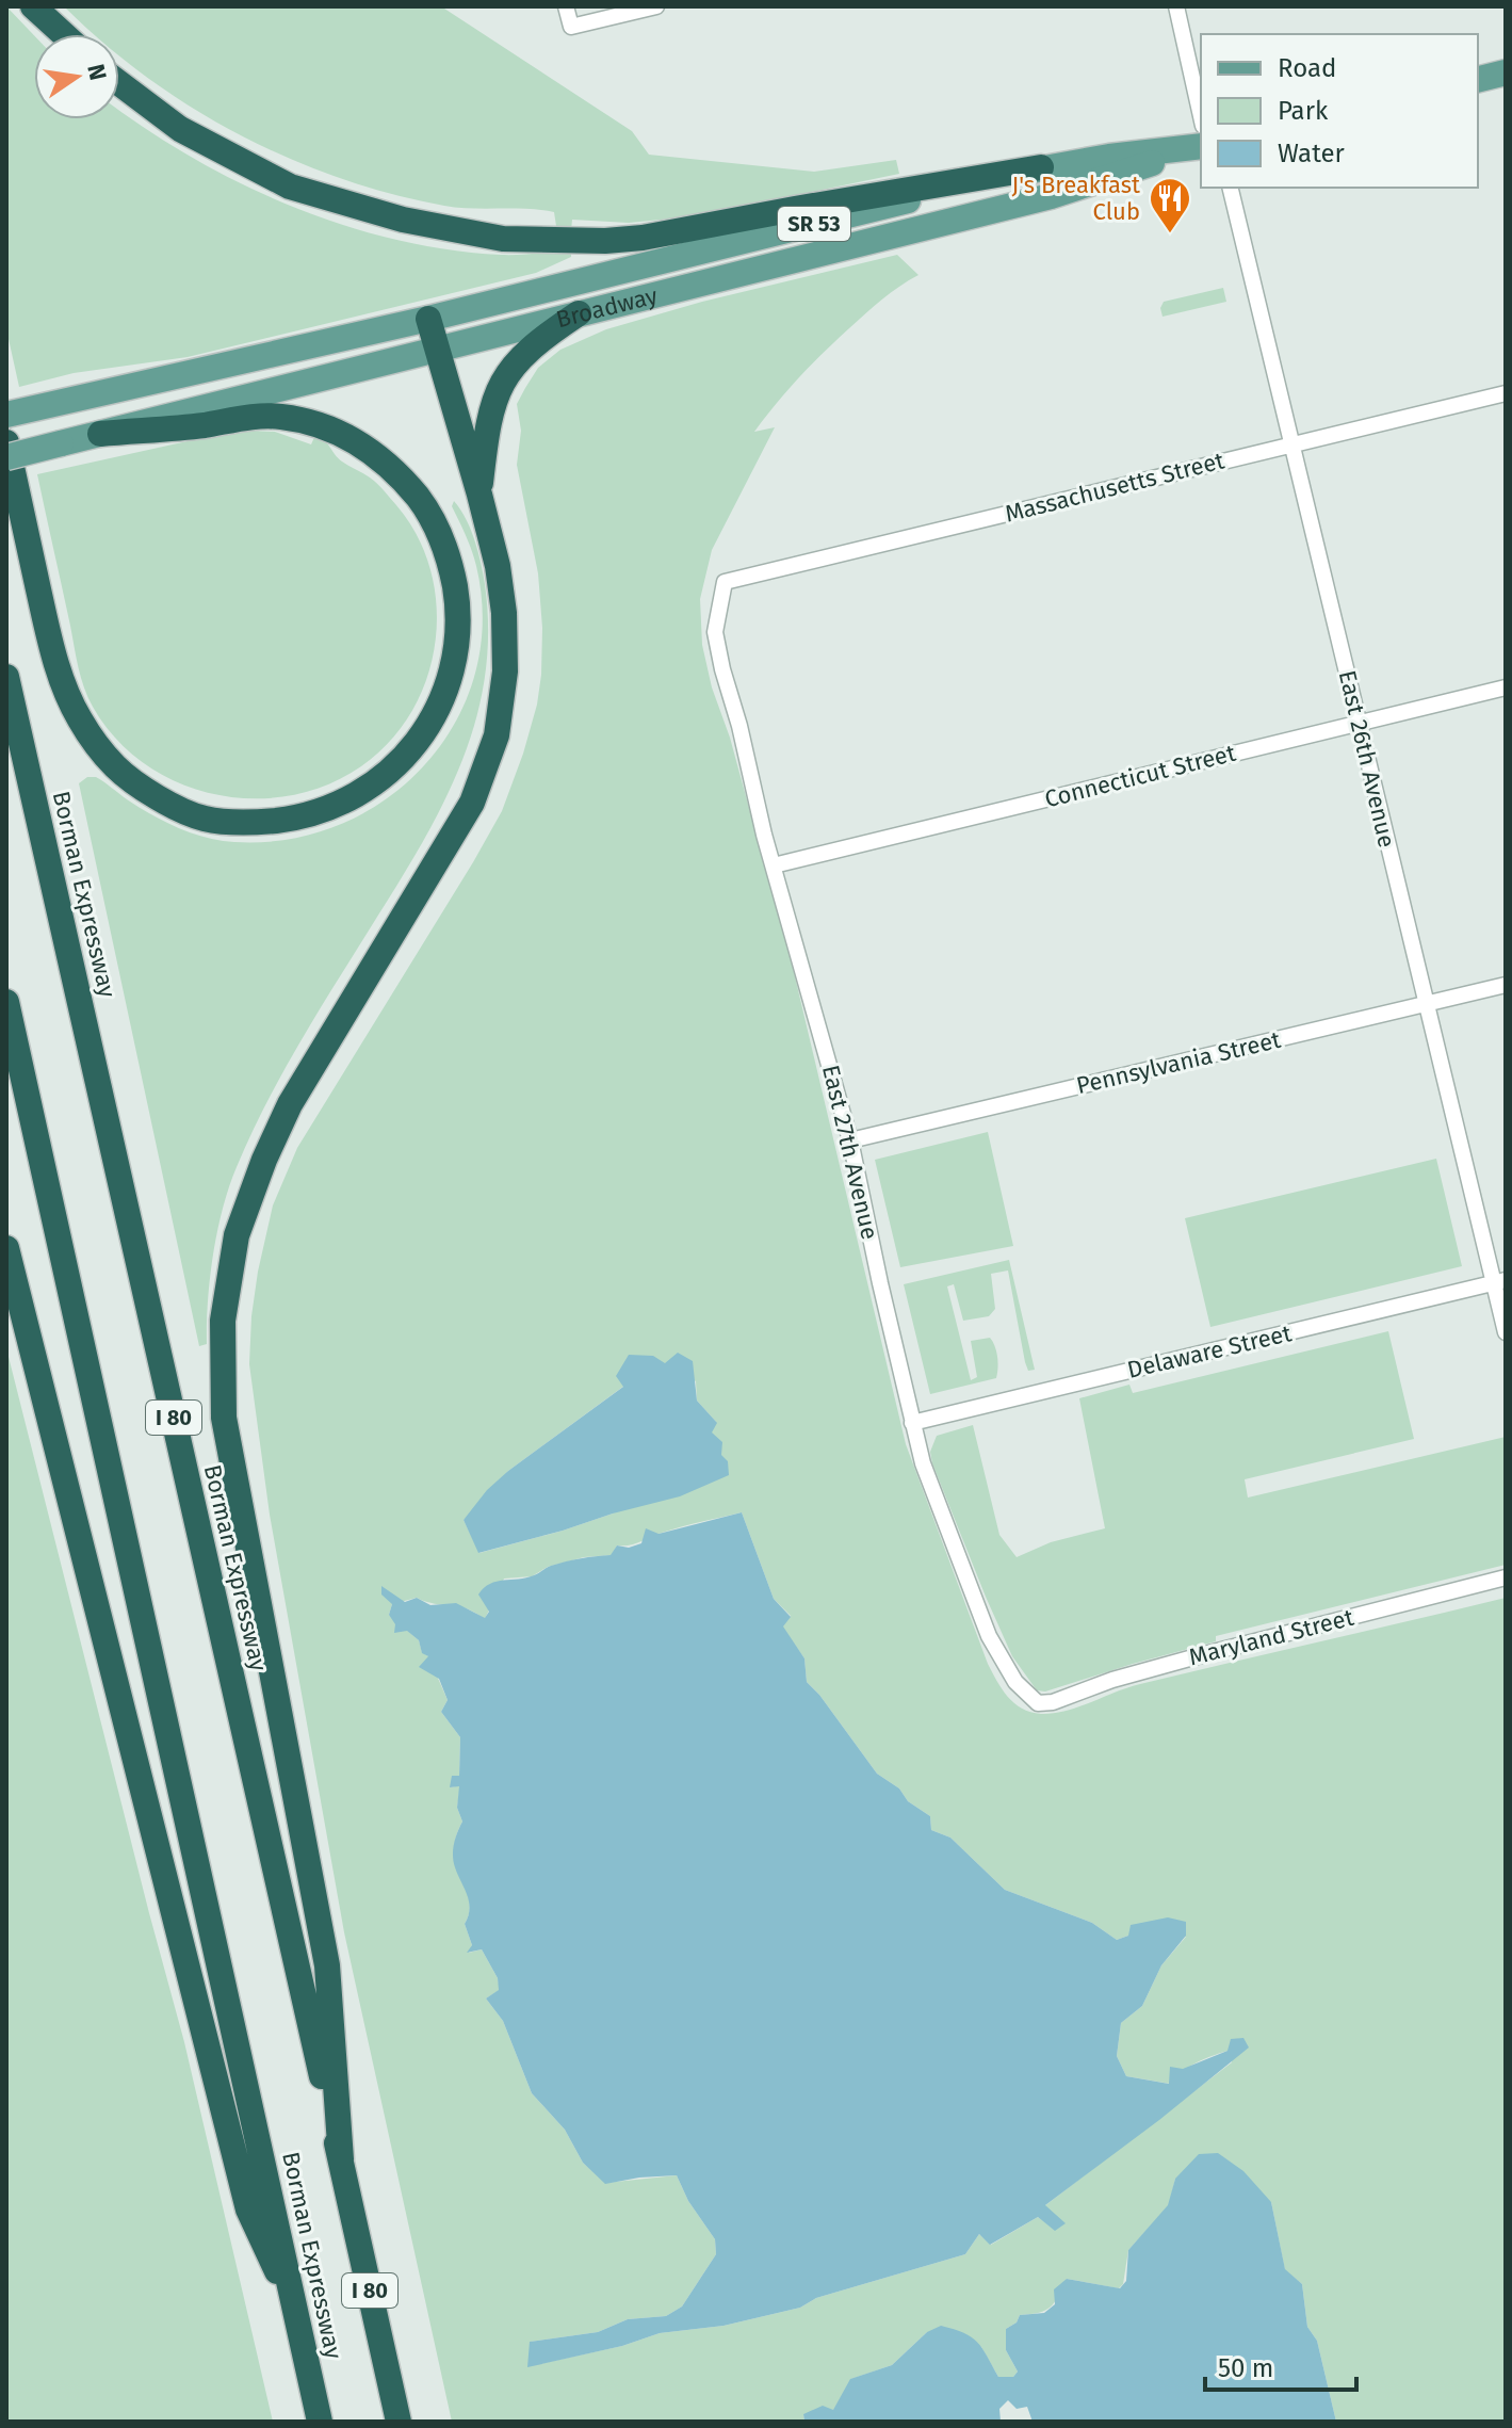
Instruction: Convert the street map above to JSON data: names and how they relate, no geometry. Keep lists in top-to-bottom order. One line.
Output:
{"streets":{"highway":["Borman Expressway","I 80"],"main road":["SR 53","Broadway"],"street":["Massachusetts Street","East 26th Avenue","Connecticut Street","Pennsylvania Street","East 27th Avenue","Delaware Street","Maryland Street"]},"crossings":[["Massachusetts Street","East 26th Avenue"],["Massachusetts Street","East 27th Avenue"],["East 26th Avenue","Connecticut Street"],["East 26th Avenue","Pennsylvania Street"],["East 26th Avenue","Delaware Street"],["Connecticut Street","East 27th Avenue"],["Pennsylvania Street","East 27th Avenue"],["East 27th Avenue","Delaware Street"],["East 27th Avenue","Maryland Street"]],"places":{"restaurant":["J's Breakfast Club"]},"legend":["Road","Park","Water"],"scale_bar":"50 m","north":"right"}
